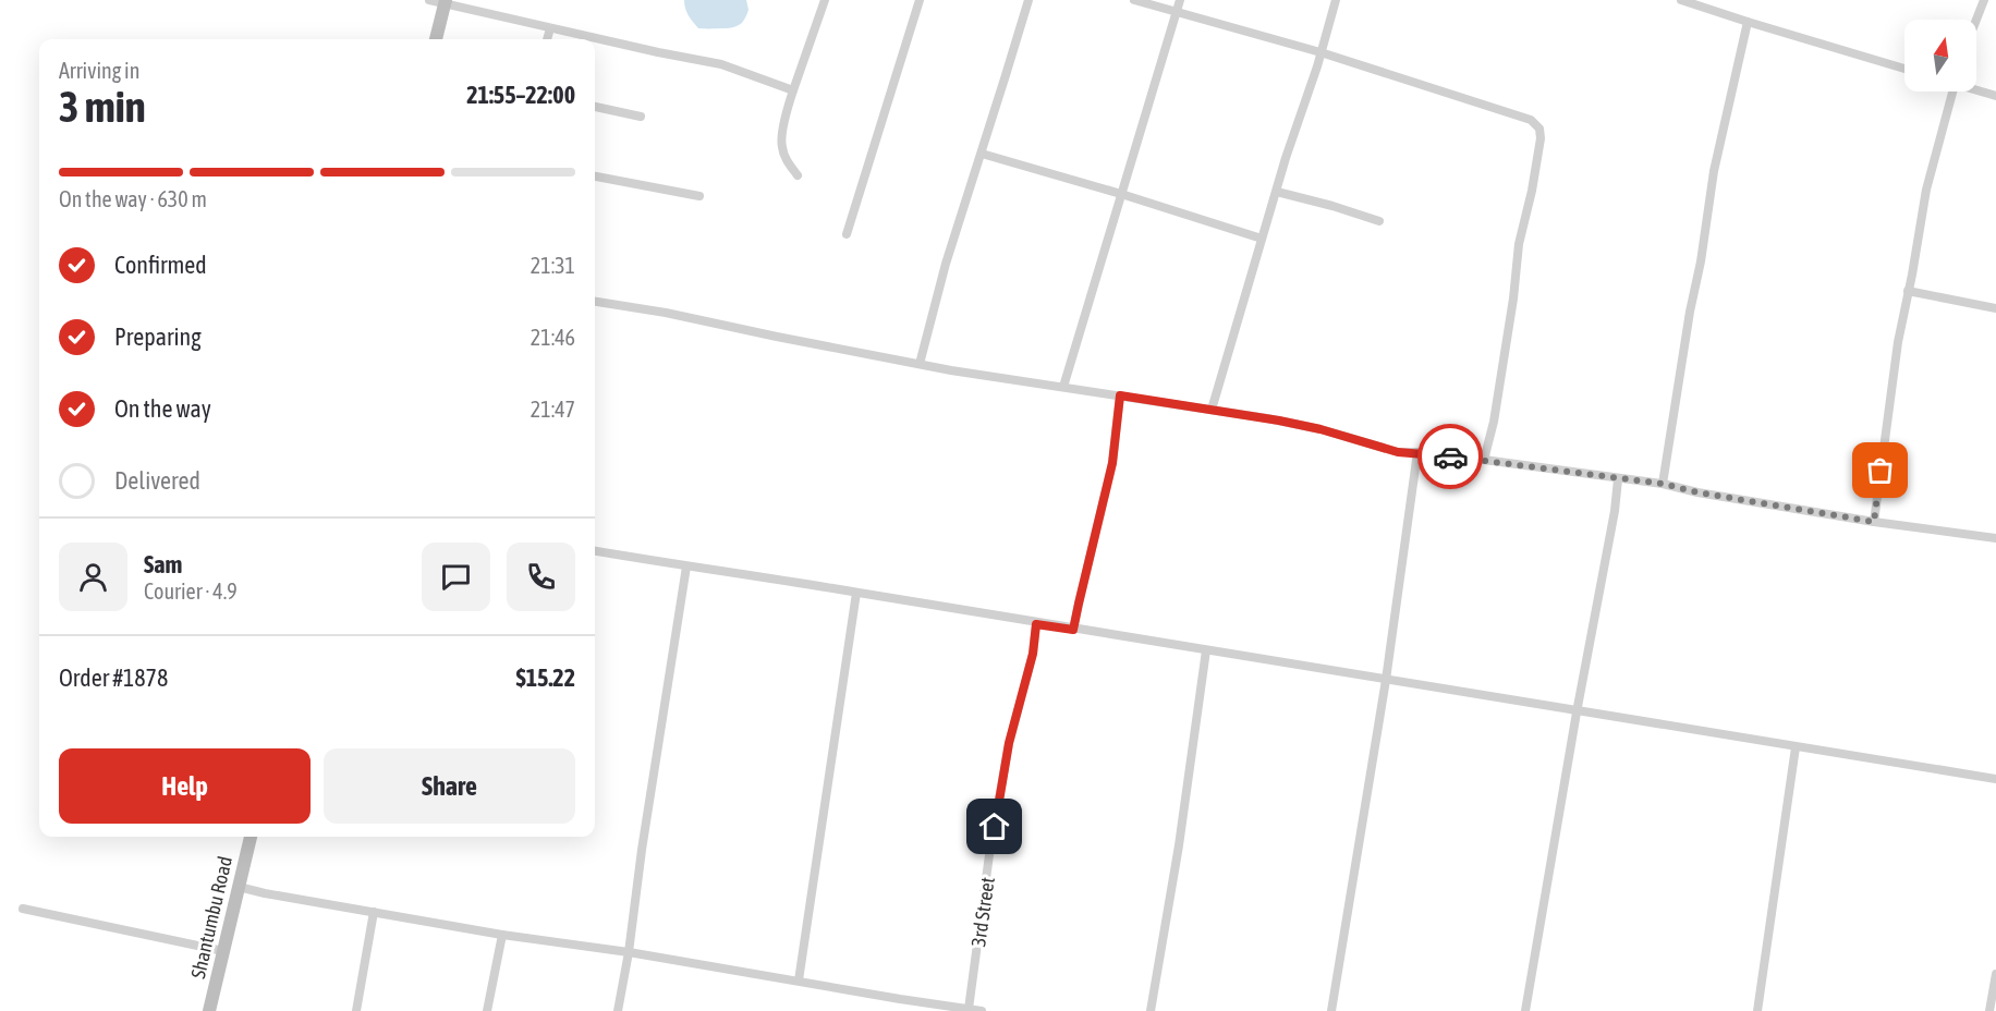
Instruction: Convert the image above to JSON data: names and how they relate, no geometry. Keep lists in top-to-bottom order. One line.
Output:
{"streets":{"street":["3rd Street","Shantumbu Road"]},"north":"top","page":{"heading":["3 min","Arriving in","21:55–22:00"],"panel":["Sam","Courier · 4.9","Order #1878","$15.22"],"bar":"On the way · 630 m","list":[["Confirmed","21:31"],["Preparing","21:46"],["On the way","21:47"],"Delivered"],"buttons":["Help","Share"]}}
